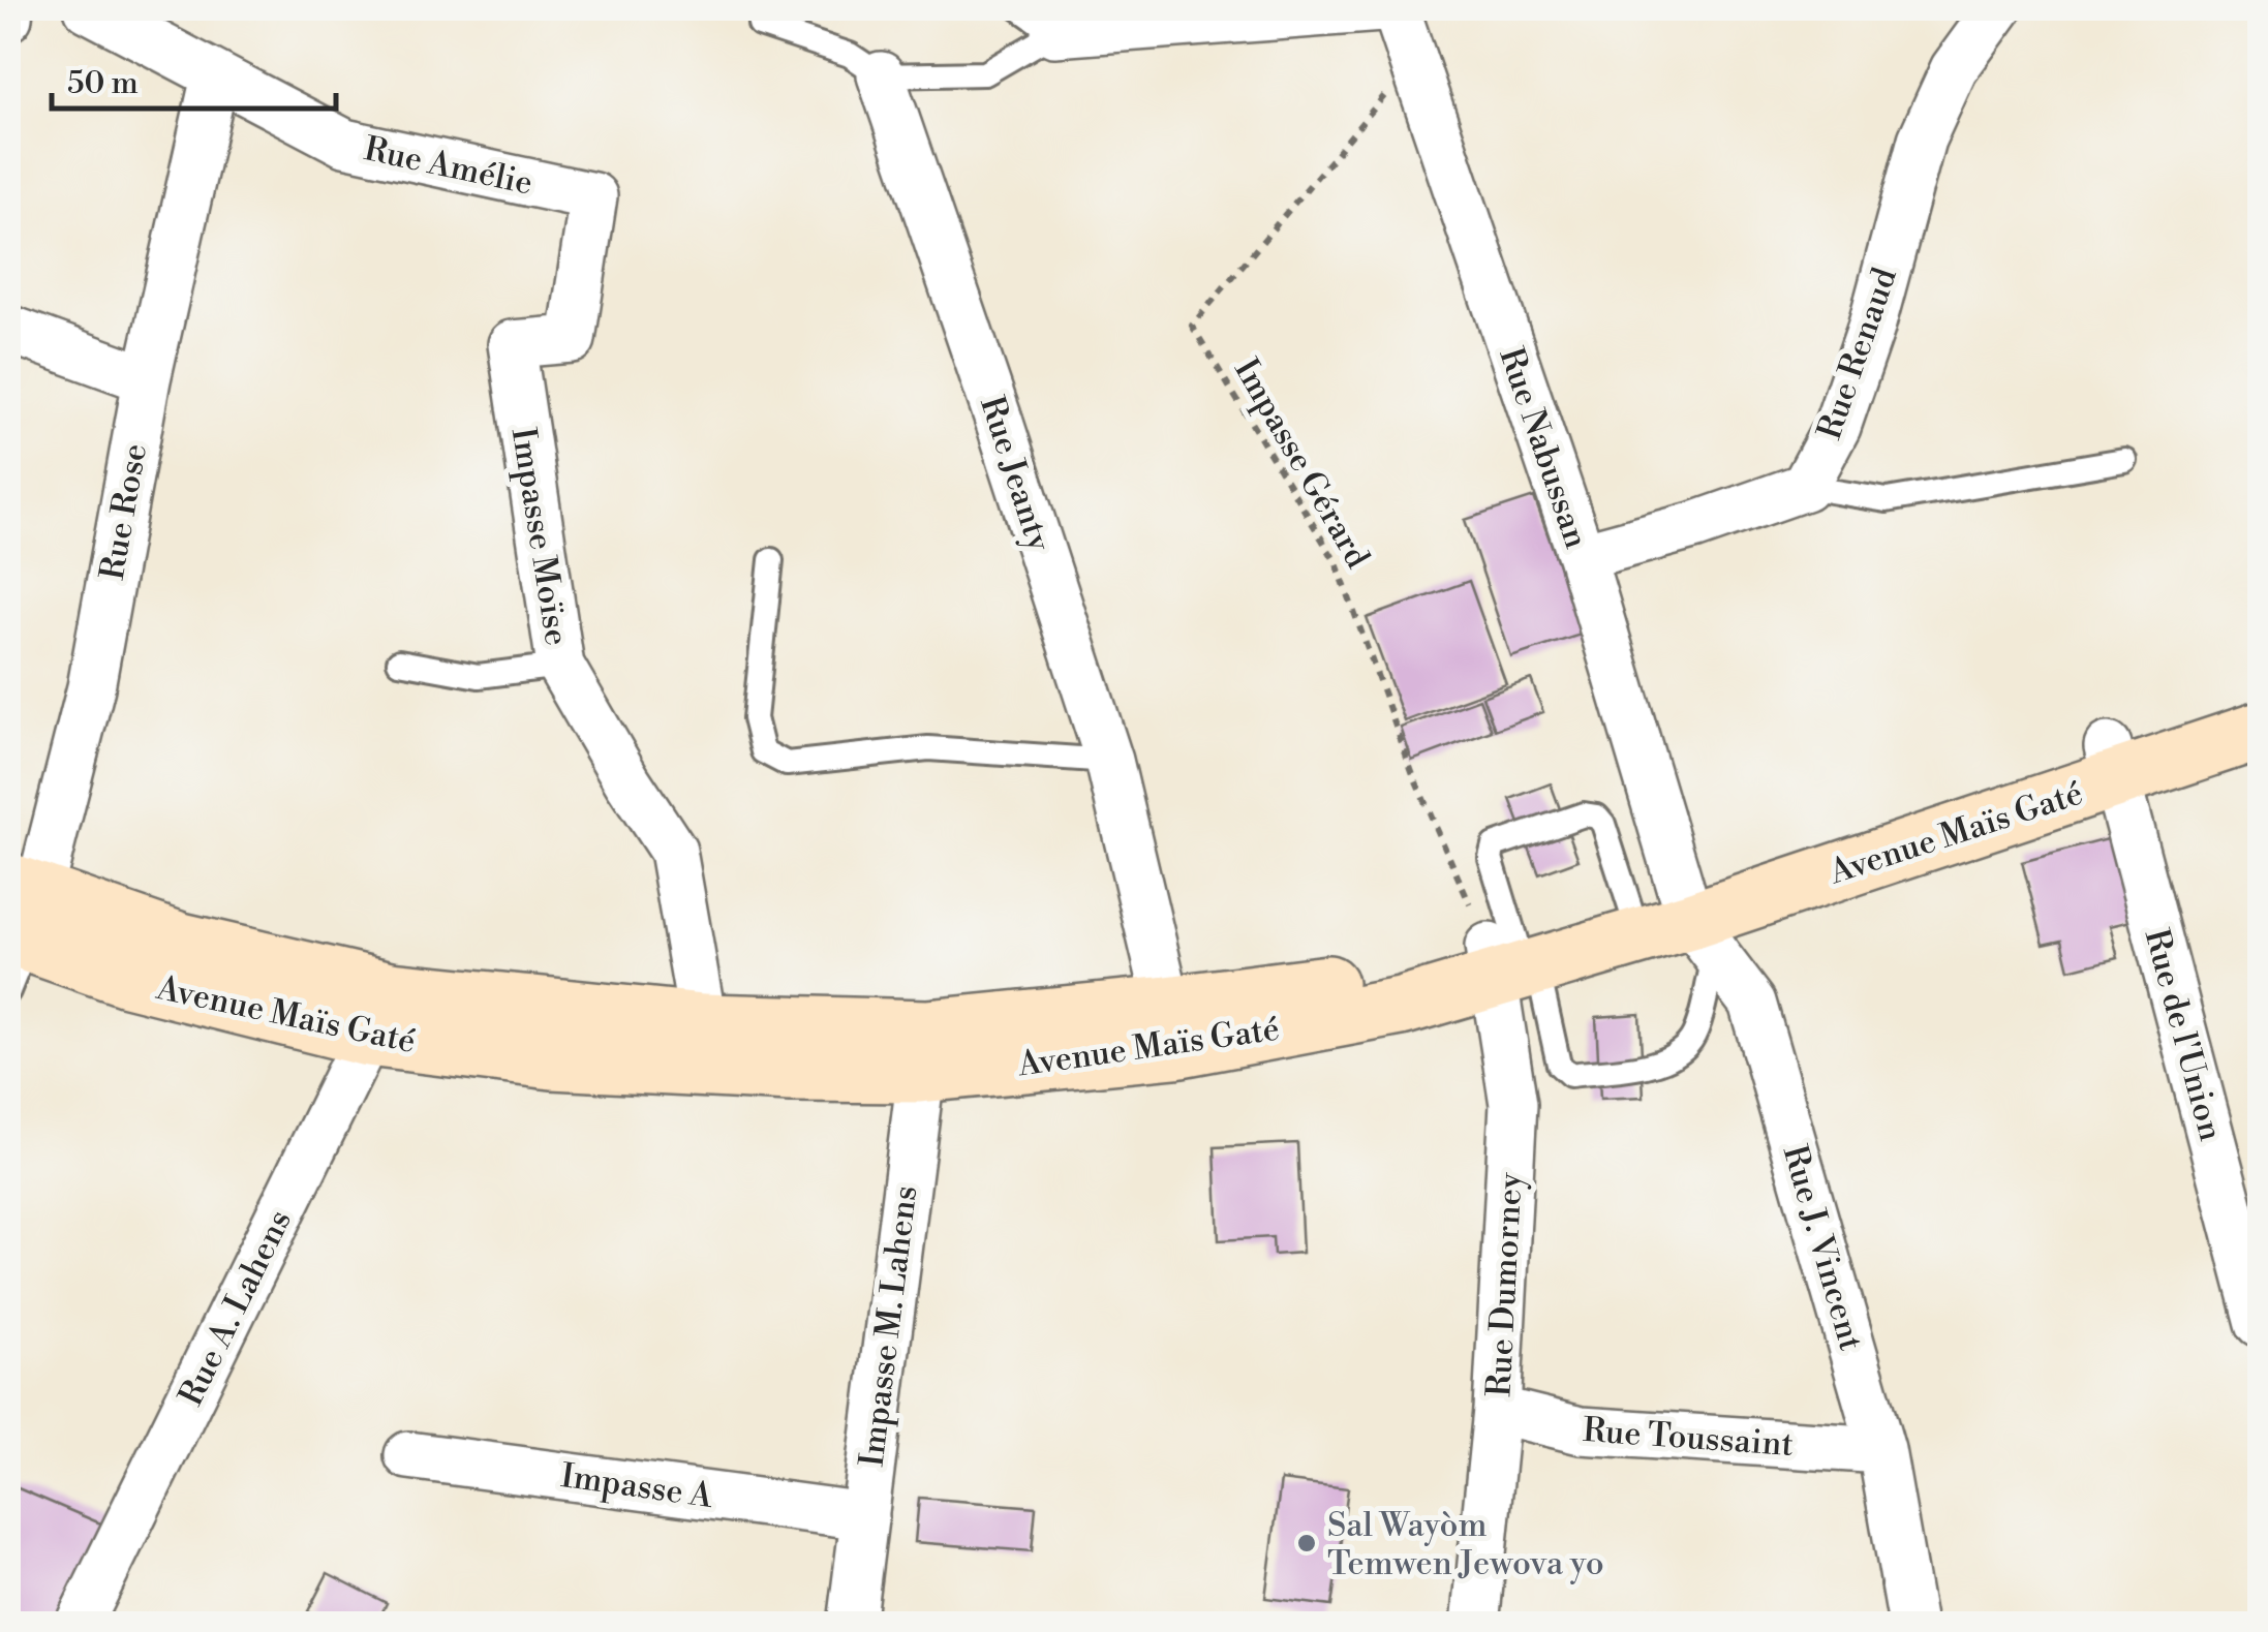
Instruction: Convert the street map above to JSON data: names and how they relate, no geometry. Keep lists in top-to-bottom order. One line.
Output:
{"streets":{"main road":["Avenue Maïs Gaté"],"street":["Rue Amélie","Rue Renaud","Rue Nabussan","Rue Jeanty","Rue Rose","Impasse Moïse","Rue de l'Union","Rue J. Vincent","Rue Dumorney","Rue A. Lahens","Impasse M. Lahens","Rue Toussaint","Impasse A"],"path":["Impasse Gérard"]},"crossings":[["Rue Amélie","Rue Rose"],["Rue Amélie","Impasse Moïse"],["Rue Nabussan","Impasse Gérard"],["Rue Nabussan","Avenue Maïs Gaté"],["Rue Nabussan","Rue J. Vincent"],["Impasse Gérard","Avenue Maïs Gaté"],["Impasse Gérard","Rue Dumorney"],["Rue Jeanty","Avenue Maïs Gaté"],["Rue Rose","Avenue Maïs Gaté"],["Impasse Moïse","Avenue Maïs Gaté"],["Avenue Maïs Gaté","Rue de l'Union"],["Avenue Maïs Gaté","Rue J. Vincent"],["Avenue Maïs Gaté","Rue Dumorney"],["Avenue Maïs Gaté","Rue A. Lahens"],["Avenue Maïs Gaté","Impasse M. Lahens"],["Rue J. Vincent","Rue Toussaint"],["Rue Dumorney","Rue Toussaint"],["Impasse M. Lahens","Impasse A"]],"places":["Sal Wayòm Temwen Jewova yo"],"scale_bar":"50 m"}
